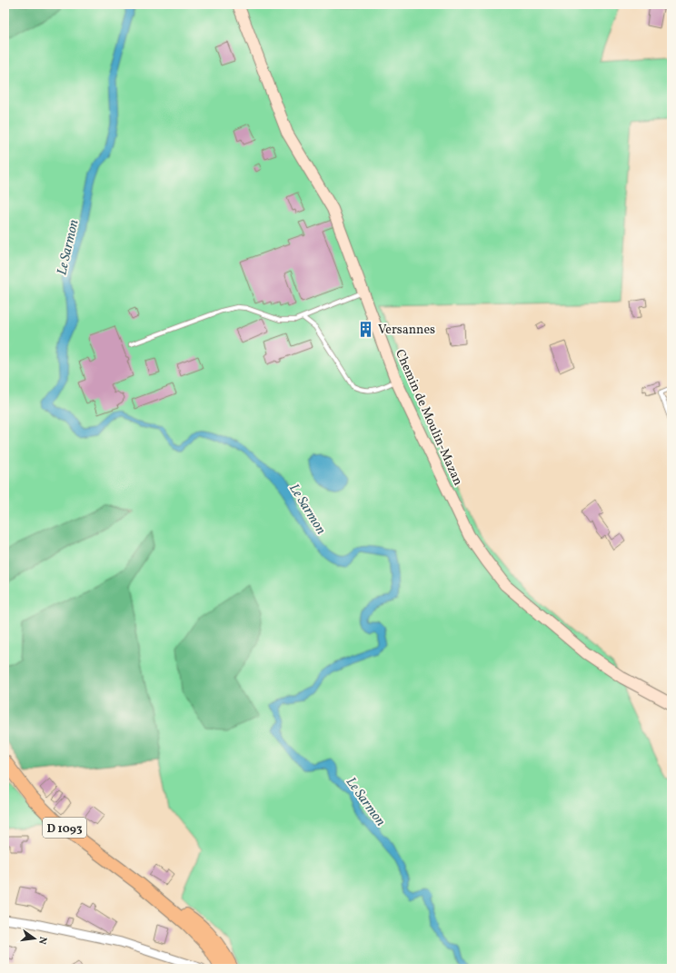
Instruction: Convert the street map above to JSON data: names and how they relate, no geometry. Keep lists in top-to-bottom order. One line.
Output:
{"streets":{"main road":["D 1093"],"street":["Chemin de Moulin-Mazan"]},"water":["Le Sarmon"],"places":{"building":["Versannes"]},"north":"right"}
